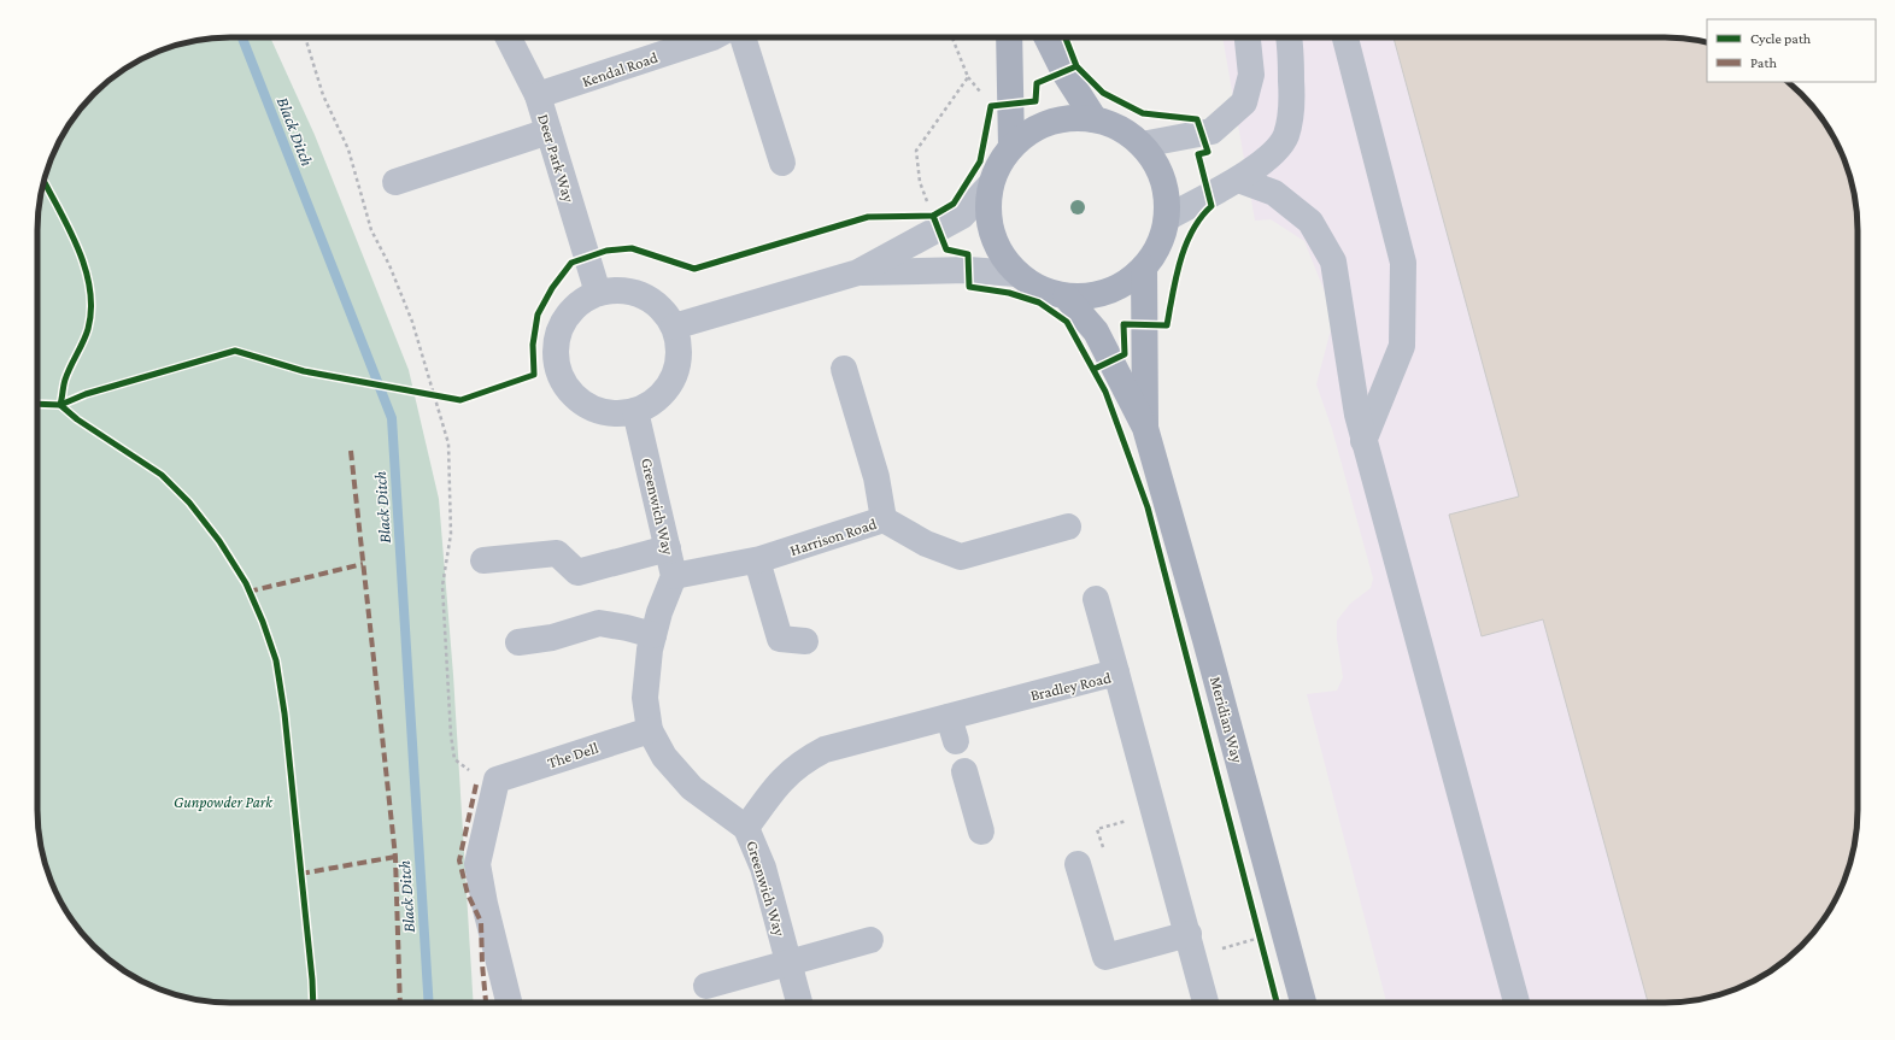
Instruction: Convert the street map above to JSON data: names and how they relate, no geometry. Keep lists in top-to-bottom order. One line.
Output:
{"streets":{"main road":["Meridian Way"],"street":["Kendal Road","Deer Park Way","Greenwich Way","Harrison Road","Bradley Road","The Dell"]},"crossings":[["Kendal Road","Deer Park Way"],["Deer Park Way","Greenwich Way"],["Greenwich Way","Harrison Road"],["Greenwich Way","Bradley Road"],["Greenwich Way","The Dell"]],"water":["Black Ditch"],"parks":["Gunpowder Park"],"legend":["Cycle path","Path"]}
